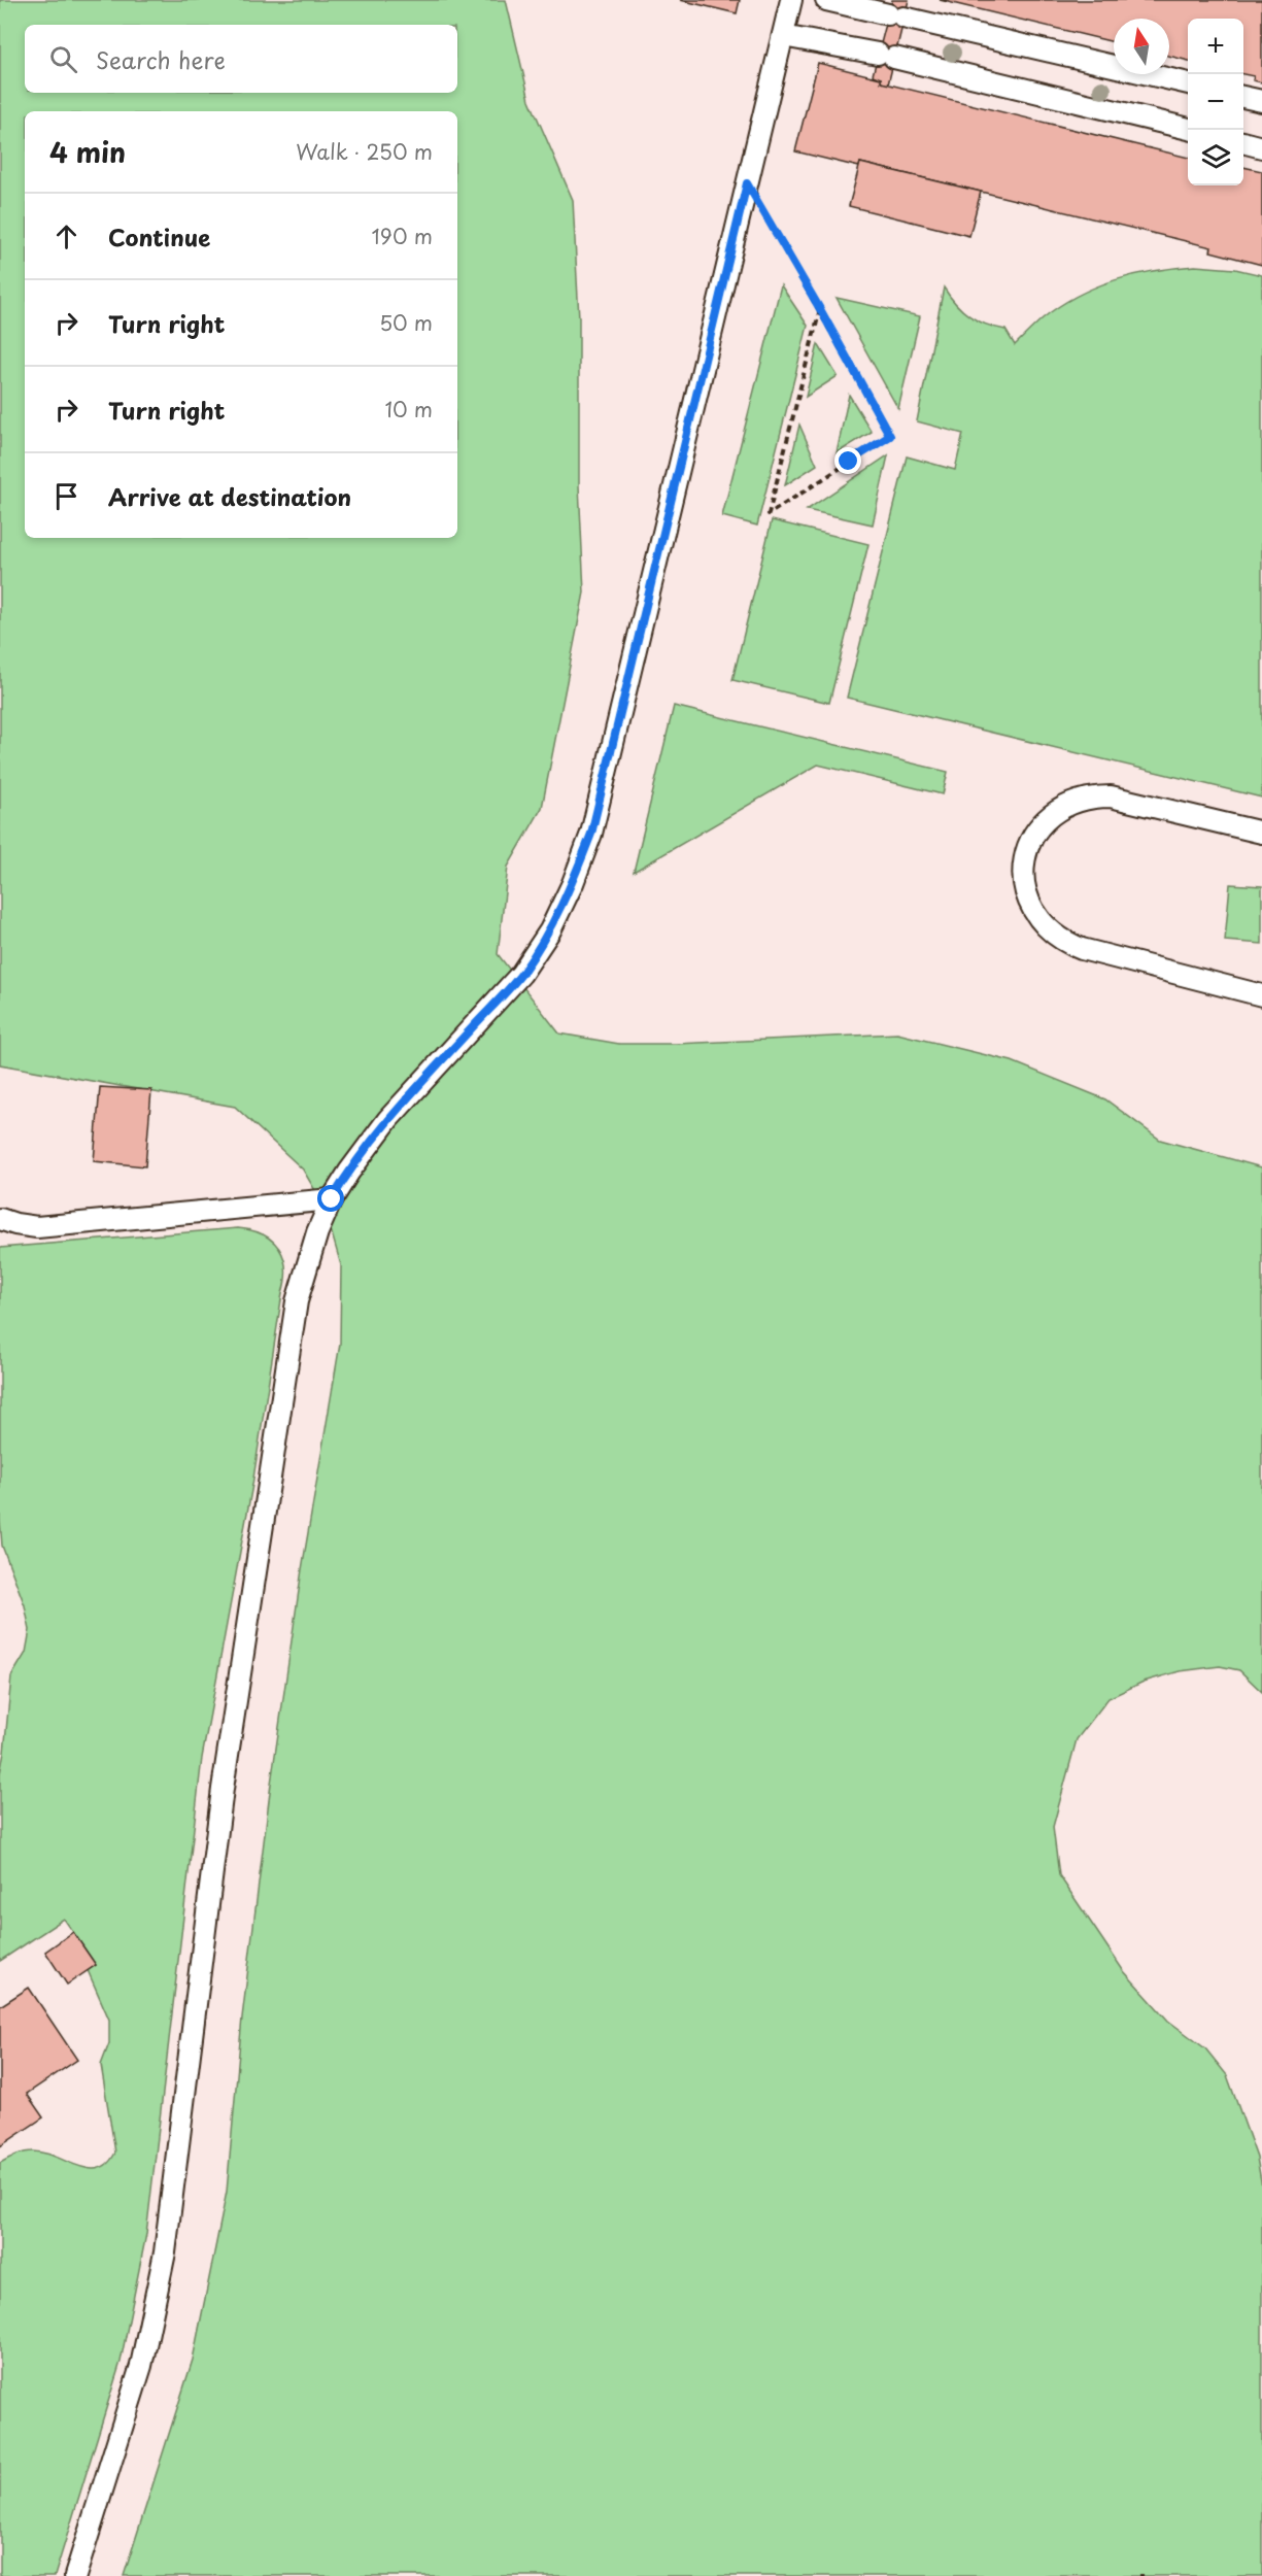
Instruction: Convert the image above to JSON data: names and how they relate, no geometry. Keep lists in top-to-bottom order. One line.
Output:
{"north":"top","page":{"map_buttons":["+","−"],"search":"Search here","heading":["4 min","Walk · 250 m"],"list":[["Continue","190 m"],["Turn right","50 m"],["Turn right","10 m"],"Arrive at destination"]}}
